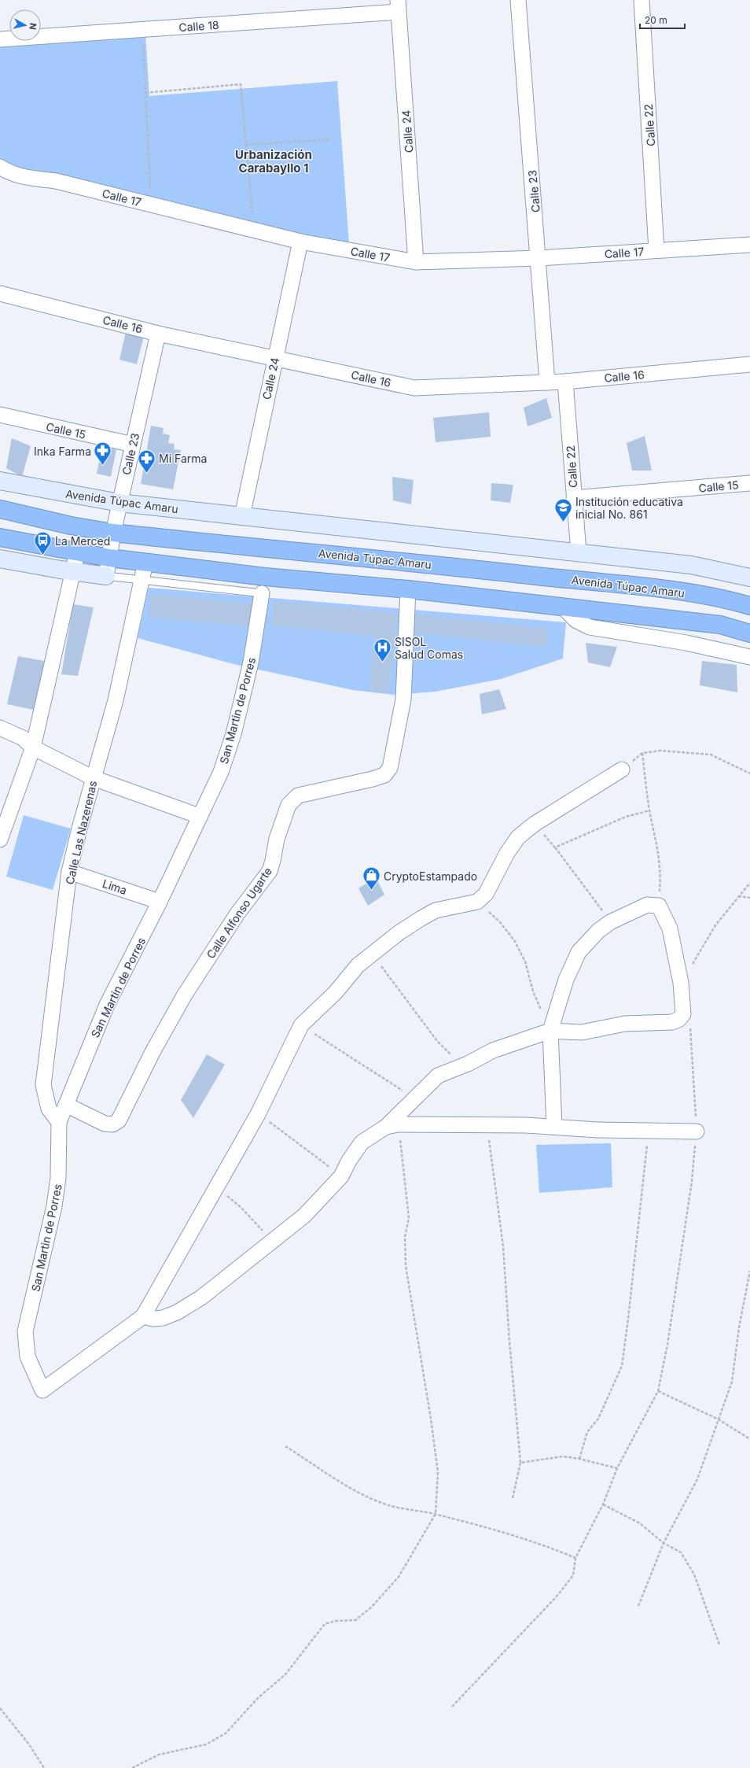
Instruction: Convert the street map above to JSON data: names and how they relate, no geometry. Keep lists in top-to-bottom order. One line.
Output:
{"streets":{"highway":["Avenida Túpac Amaru"],"street":["Calle 18","Calle 22","Calle 24","Calle 23","Calle 17","Calle 16","Calle 15","San Martin de Porres","Calle Las Nazerenas","Lima","Calle Alfonso Ugarte"]},"crossings":[["Calle 18","Calle 24"],["Calle 22","Calle 17"],["Calle 22","Calle 16"],["Calle 22","Calle 15"],["Calle 22","Avenida Túpac Amaru"],["Calle 24","Calle 17"],["Calle 24","Calle 16"],["Calle 24","Avenida Túpac Amaru"],["Calle 23","Calle 17"],["Calle 23","Calle 16"],["Calle 23","Calle 15"],["Calle 23","Avenida Túpac Amaru"],["San Martin de Porres","Calle Las Nazerenas"],["San Martin de Porres","Lima"],["San Martin de Porres","Calle Alfonso Ugarte"],["Calle Las Nazerenas","Lima"]],"districts":["Urbanización Carabayllo 1"],"places":{"pharmacy":["Inka Farma","Mi Farma"],"school or university":["Institución educativa inicial No. 861"],"bus stop":["La Merced"],"hospital":["SISOL Salud Comas"],"shop":["CryptoEstampado"]},"scale_bar":"20 m","north":"right"}
